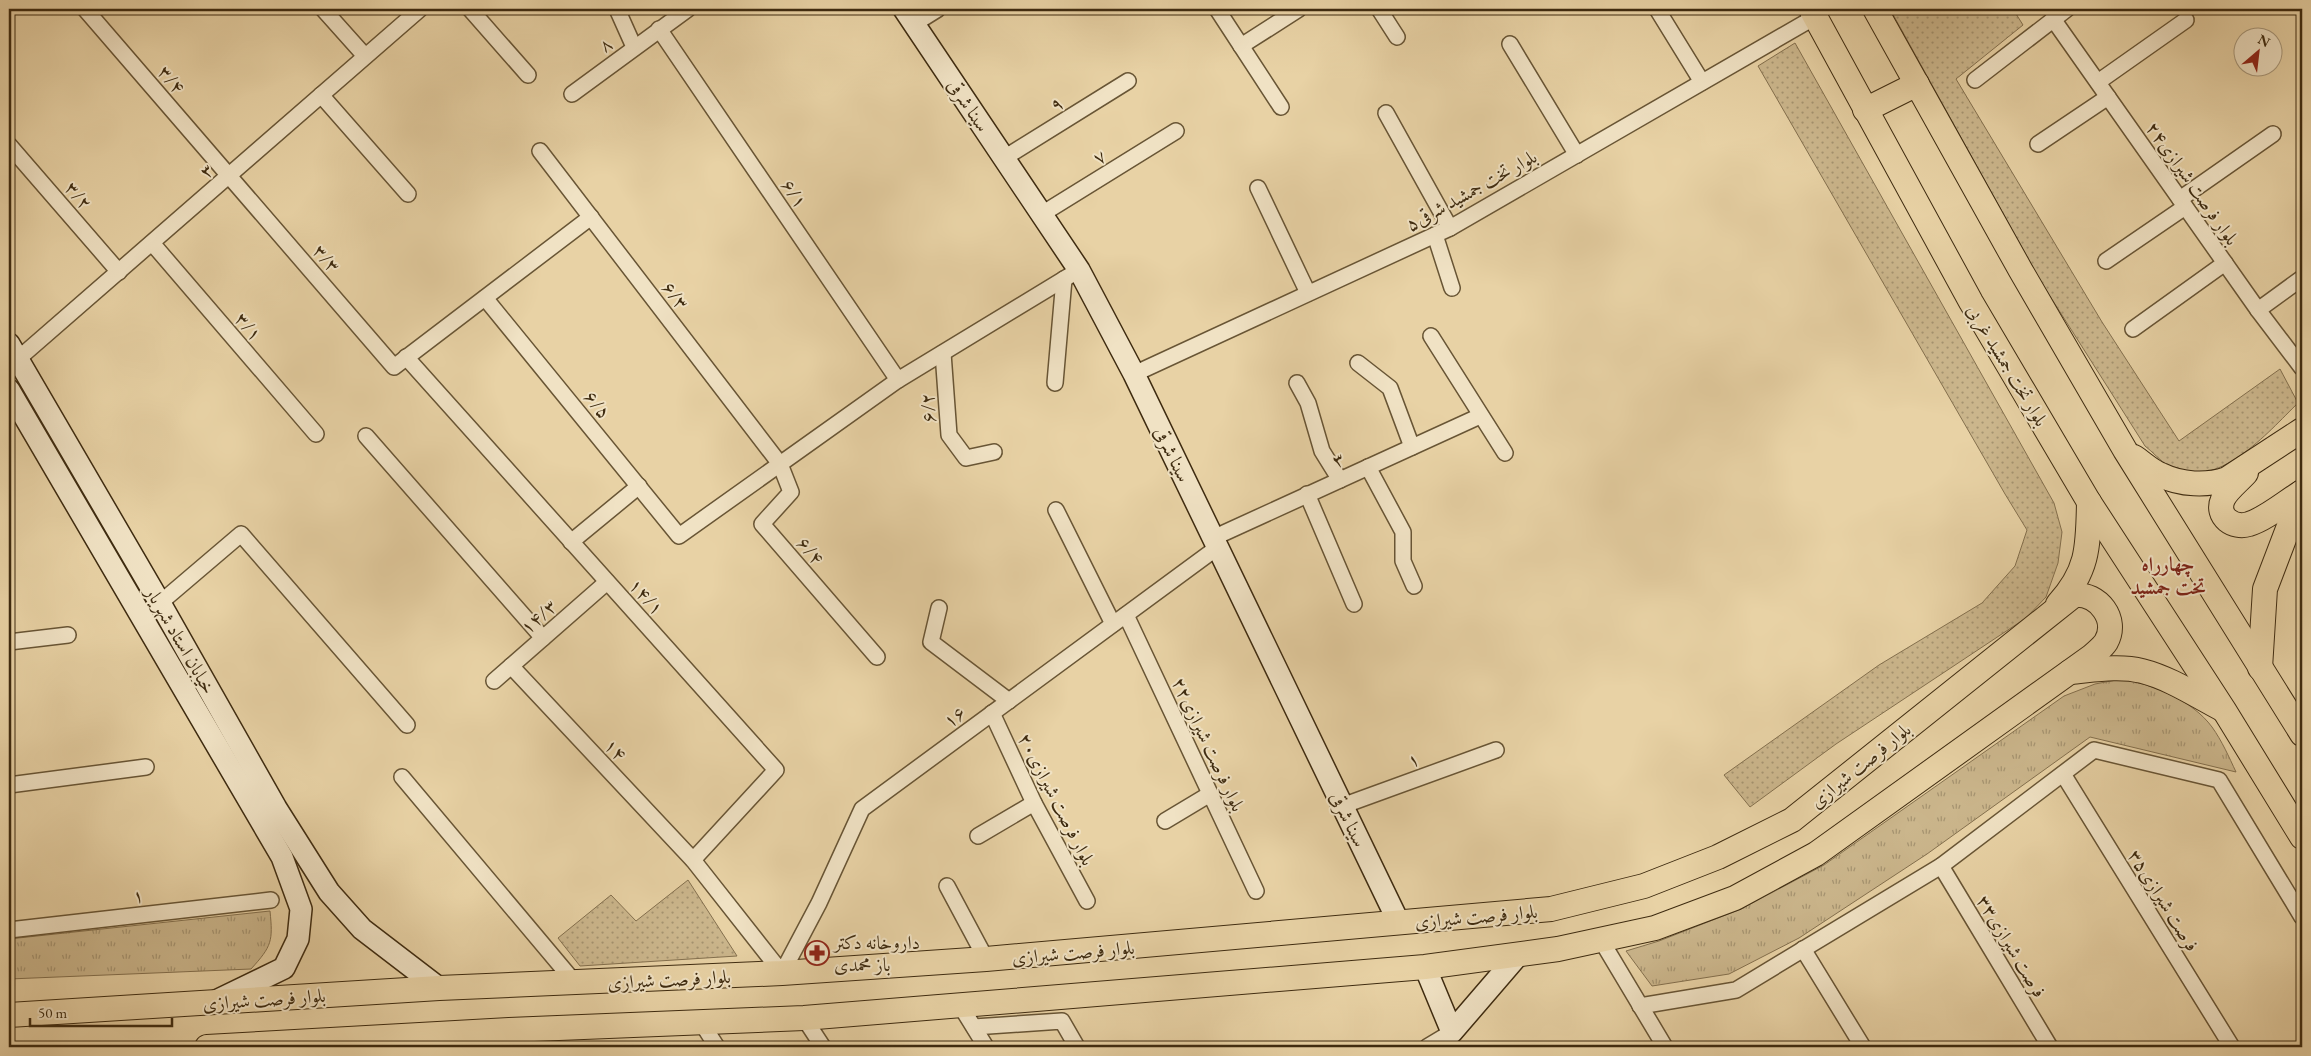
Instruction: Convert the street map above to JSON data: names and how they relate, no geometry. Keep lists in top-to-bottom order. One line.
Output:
{"streets":{"main road":["بلوار تخت جمشید غربی","بلوار فرصت شیرازی"],"street":["۸","۳/۴","۹","سینا شرقی","۷","۳","بلوار فرصت شیرازی۲۴","بلوار تخت جمشید شرقی۵","۶/۱","۳/۲","۳/۳","۶/۳","۳/۱","۶/۵","۶/۲","۶/۴","۱۴/۱","۱۴/۳","خیابان استاد شهریار","۱۶","بلوار فرصت شیرازی۲۲","۱۴","۱","بلوار فرصت شیرازی۲۰","فرصت شیرازی۳۵","فرصت شیرازی۳۳"]},"crossings":[["۸","۶/۱"],["۳/۴","۳"],["۳/۴","۳/۳"],["۹","سینا شرقی"],["سینا شرقی","۷"],["سینا شرقی","۳"],["سینا شرقی","بلوار تخت جمشید شرقی۵"],["سینا شرقی","۱۶"],["سینا شرقی","۱"],["سینا شرقی","بلوار فرصت شیرازی"],["۳","۳/۲"],["۳","۳/۳"],["۳","۳/۱"],["۳","خیابان استاد شهریار"],["۳","۱۶"],["بلوار تخت جمشید شرقی۵","بلوار تخت جمشید غربی"],["۳/۳","۱۴/۱"],["۶/۳","۶/۵"],["۶/۳","۶/۴"],["۶/۵","۶/۴"],["۱۴/۱","۱۴/۳"],["۱۴/۱","۱۴"],["۱۴/۳","۱۴"],["خیابان استاد شهریار","بلوار فرصت شیرازی"],["۱۶","بلوار فرصت شیرازی۲۲"],["۱۶","۱۴"],["۱۶","بلوار فرصت شیرازی"],["۱۶","بلوار فرصت شیرازی۲۰"],["۱۴","بلوار فرصت شیرازی"]],"districts":["چهارراه تخت جمشید"],"places":{"pharmacy":["داروخانه دکتر باز محمدی"]},"scale_bar":"50 m","north":"top right"}
